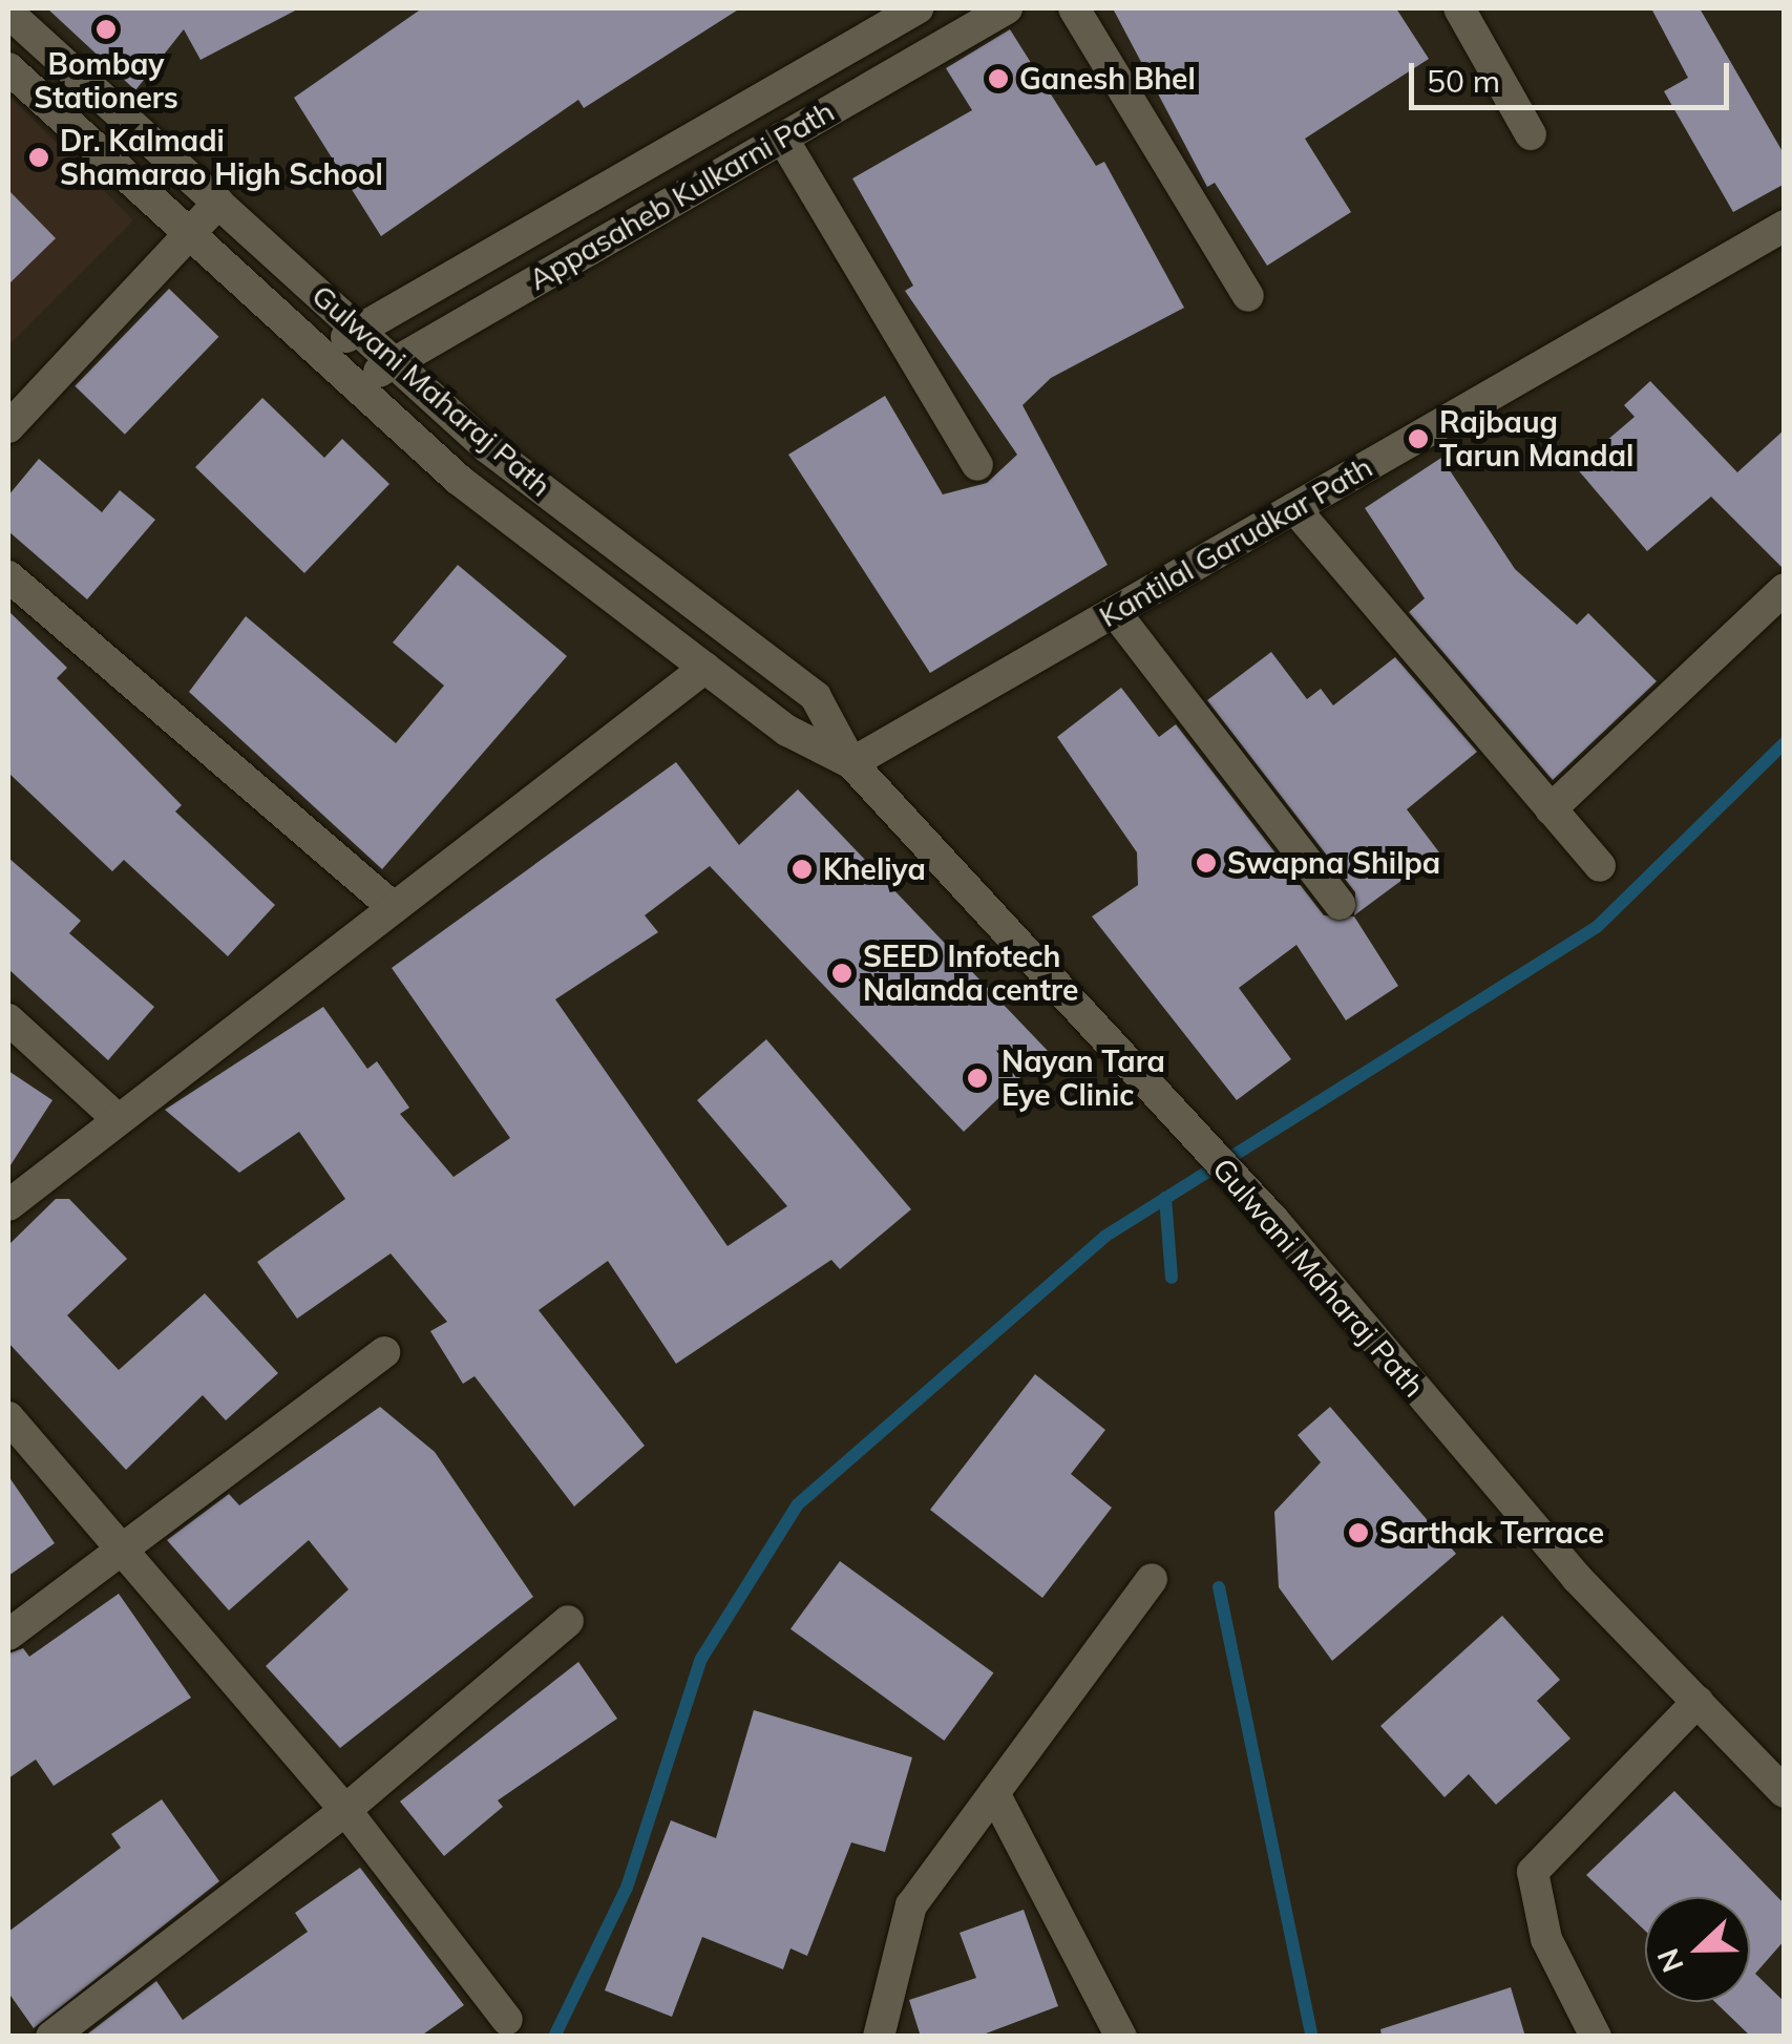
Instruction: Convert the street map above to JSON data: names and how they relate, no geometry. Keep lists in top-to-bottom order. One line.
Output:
{"streets":{"street":["Appasaheb Kulkarni Path","Gulwani Maharaj Path","Kantilal Garudkar Path"]},"crossings":[["Appasaheb Kulkarni Path","Gulwani Maharaj Path"],["Gulwani Maharaj Path","Kantilal Garudkar Path"]],"places":["Bombay Stationers","Ganesh Bhel","Dr. Kalmadi Shamarao High School","Rajbaug Tarun Mandal","Swapna Shilpa","Kheliya","SEED Infotech Nalanda centre","Nayan Tara Eye Clinic","Sarthak Terrace"],"scale_bar":"50 m","north":"left"}
